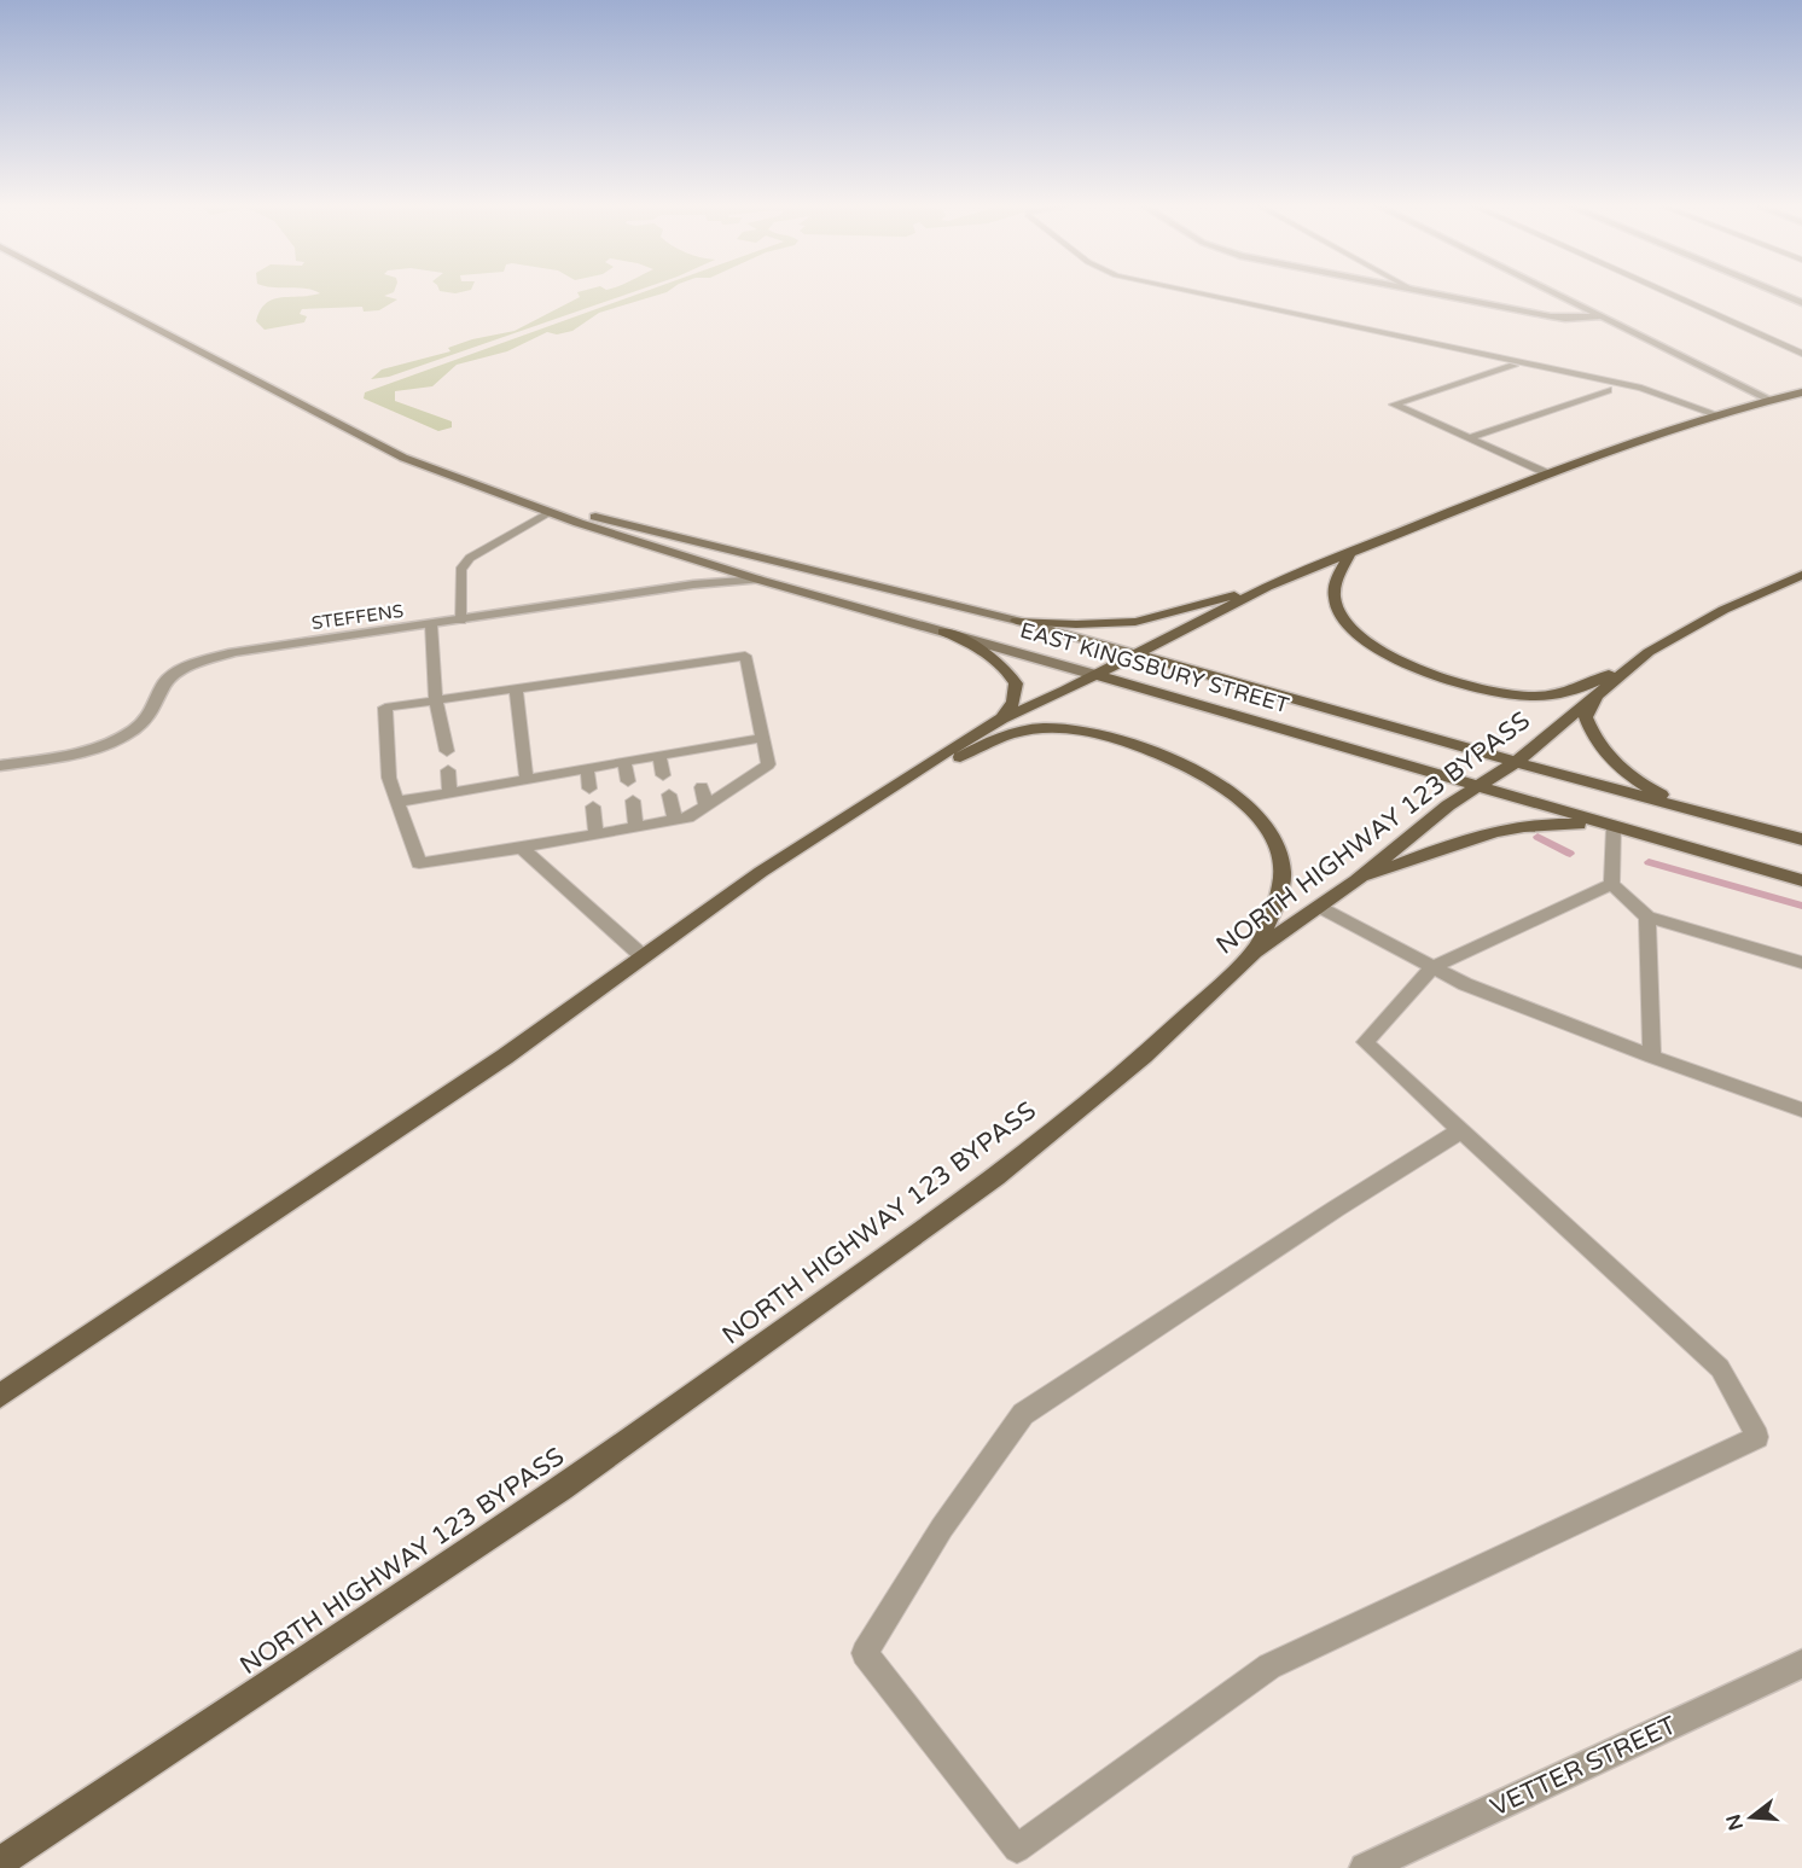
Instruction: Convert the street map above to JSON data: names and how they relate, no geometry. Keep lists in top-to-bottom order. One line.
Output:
{"streets":{"main road":["EAST KINGSBURY STREET","NORTH HIGHWAY 123 BYPASS"],"street":["STEFFENS","VETTER STREET"]},"crossings":[["STEFFENS","EAST KINGSBURY STREET"],["EAST KINGSBURY STREET","NORTH HIGHWAY 123 BYPASS"]],"north":"left"}
